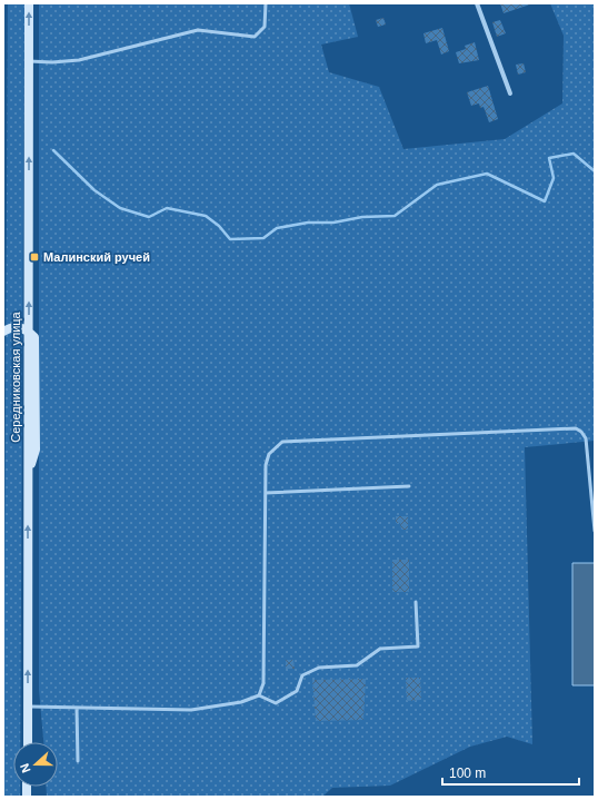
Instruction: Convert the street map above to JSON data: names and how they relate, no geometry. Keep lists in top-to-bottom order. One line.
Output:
{"streets":{"street":["Середниковская улица"]},"one_way":["Середниковская улица"],"places":{"transit":["Малинский ручей"]},"scale_bar":"100 m","north":"left"}
